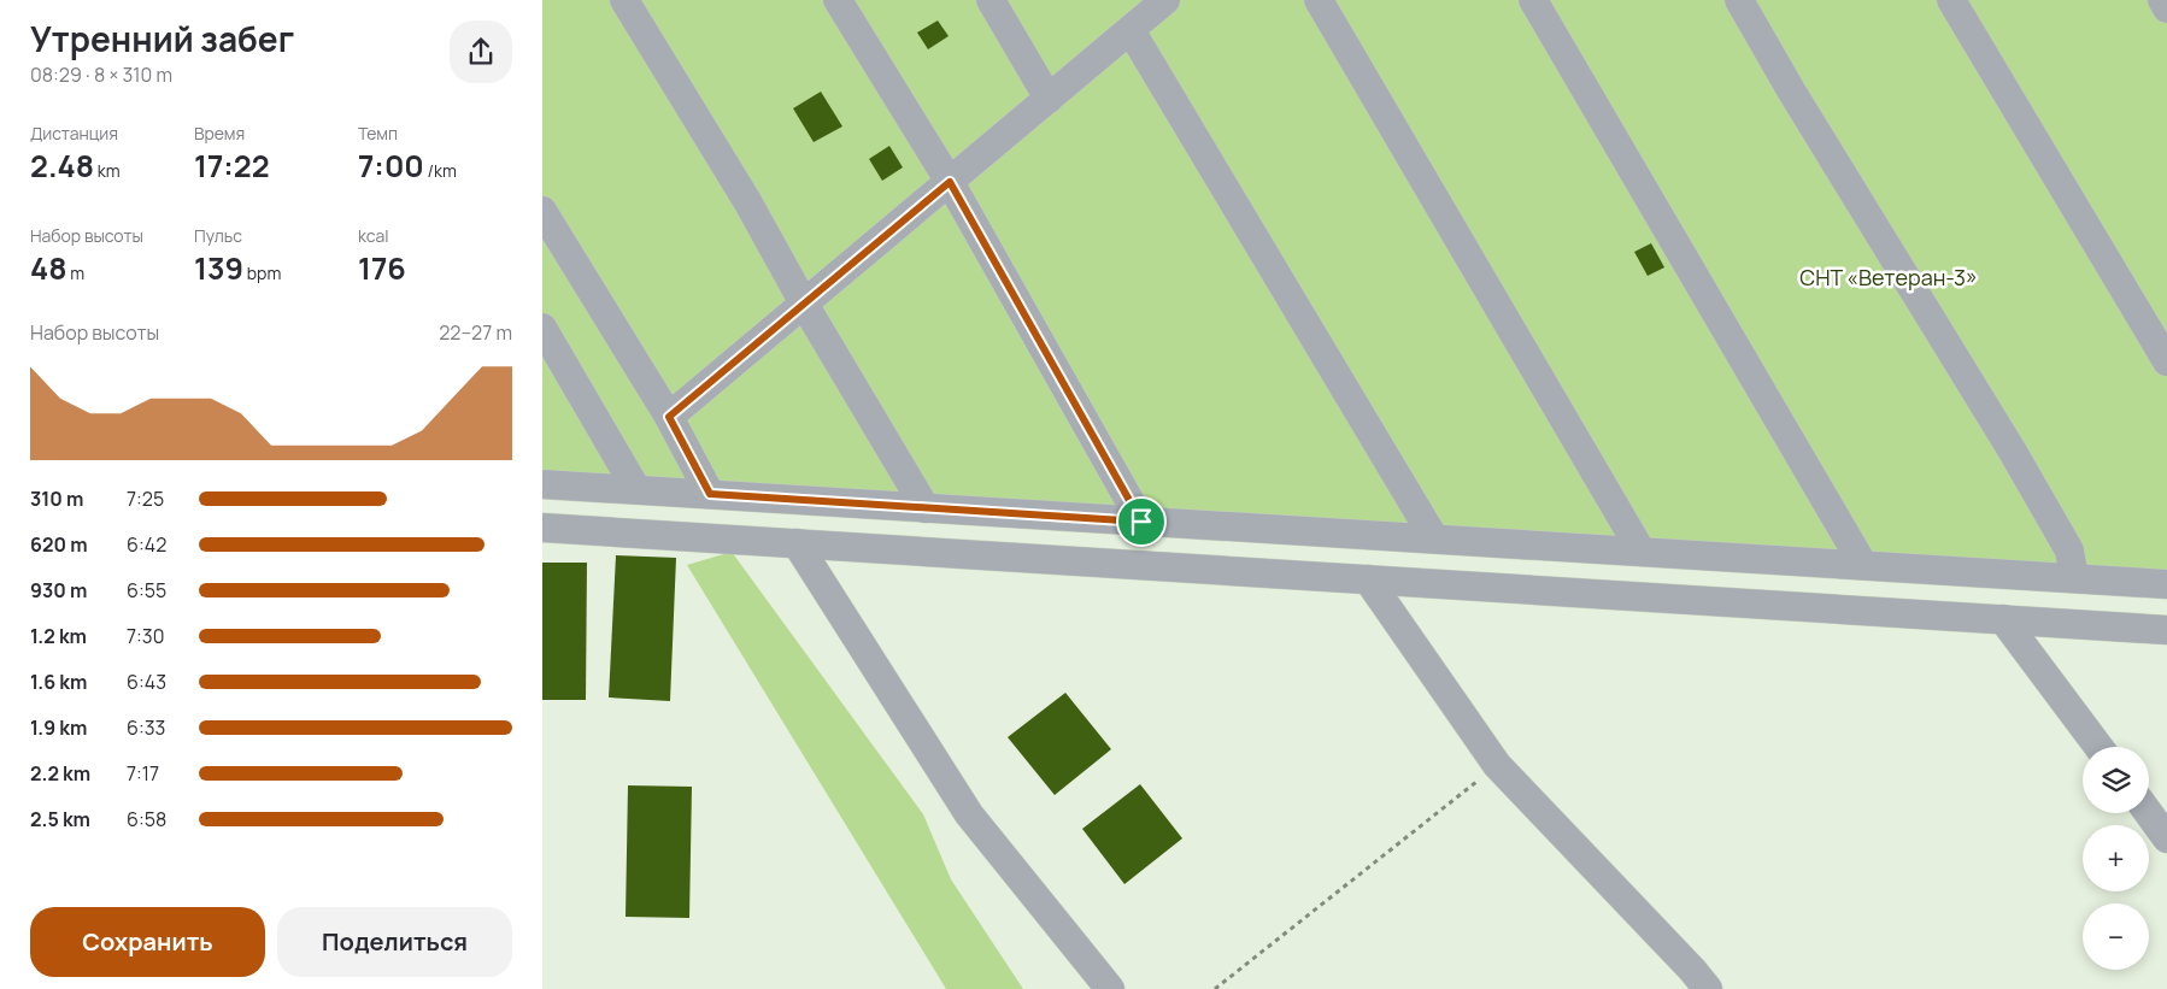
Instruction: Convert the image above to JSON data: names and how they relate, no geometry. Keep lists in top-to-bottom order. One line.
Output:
{"parks":["СНТ «Ветеран-3»"],"page":{"heading":["Утренний забег","08:29 · 8 × 310 m"],"stats":[["Дистанция","2.48 km"],["Время","17:22"],["Темп","7:00 /km"],["Набор высоты","48 m"],["Пульс","139 bpm"],["kcal","176"]],"chart":["Набор высоты","22–27 m"],"list":[{"name":"310 m","note":"7:25"},{"name":"620 m","note":"6:42"},{"name":"930 m","note":"6:55"},{"name":"1.2 km","note":"7:30"},{"name":"1.6 km","note":"6:43"},{"name":"1.9 km","note":"6:33"},{"name":"2.2 km","note":"7:17"},{"name":"2.5 km","note":"6:58"}],"map_buttons":["+","−"],"buttons":["Сохранить","Поделиться"]}}
